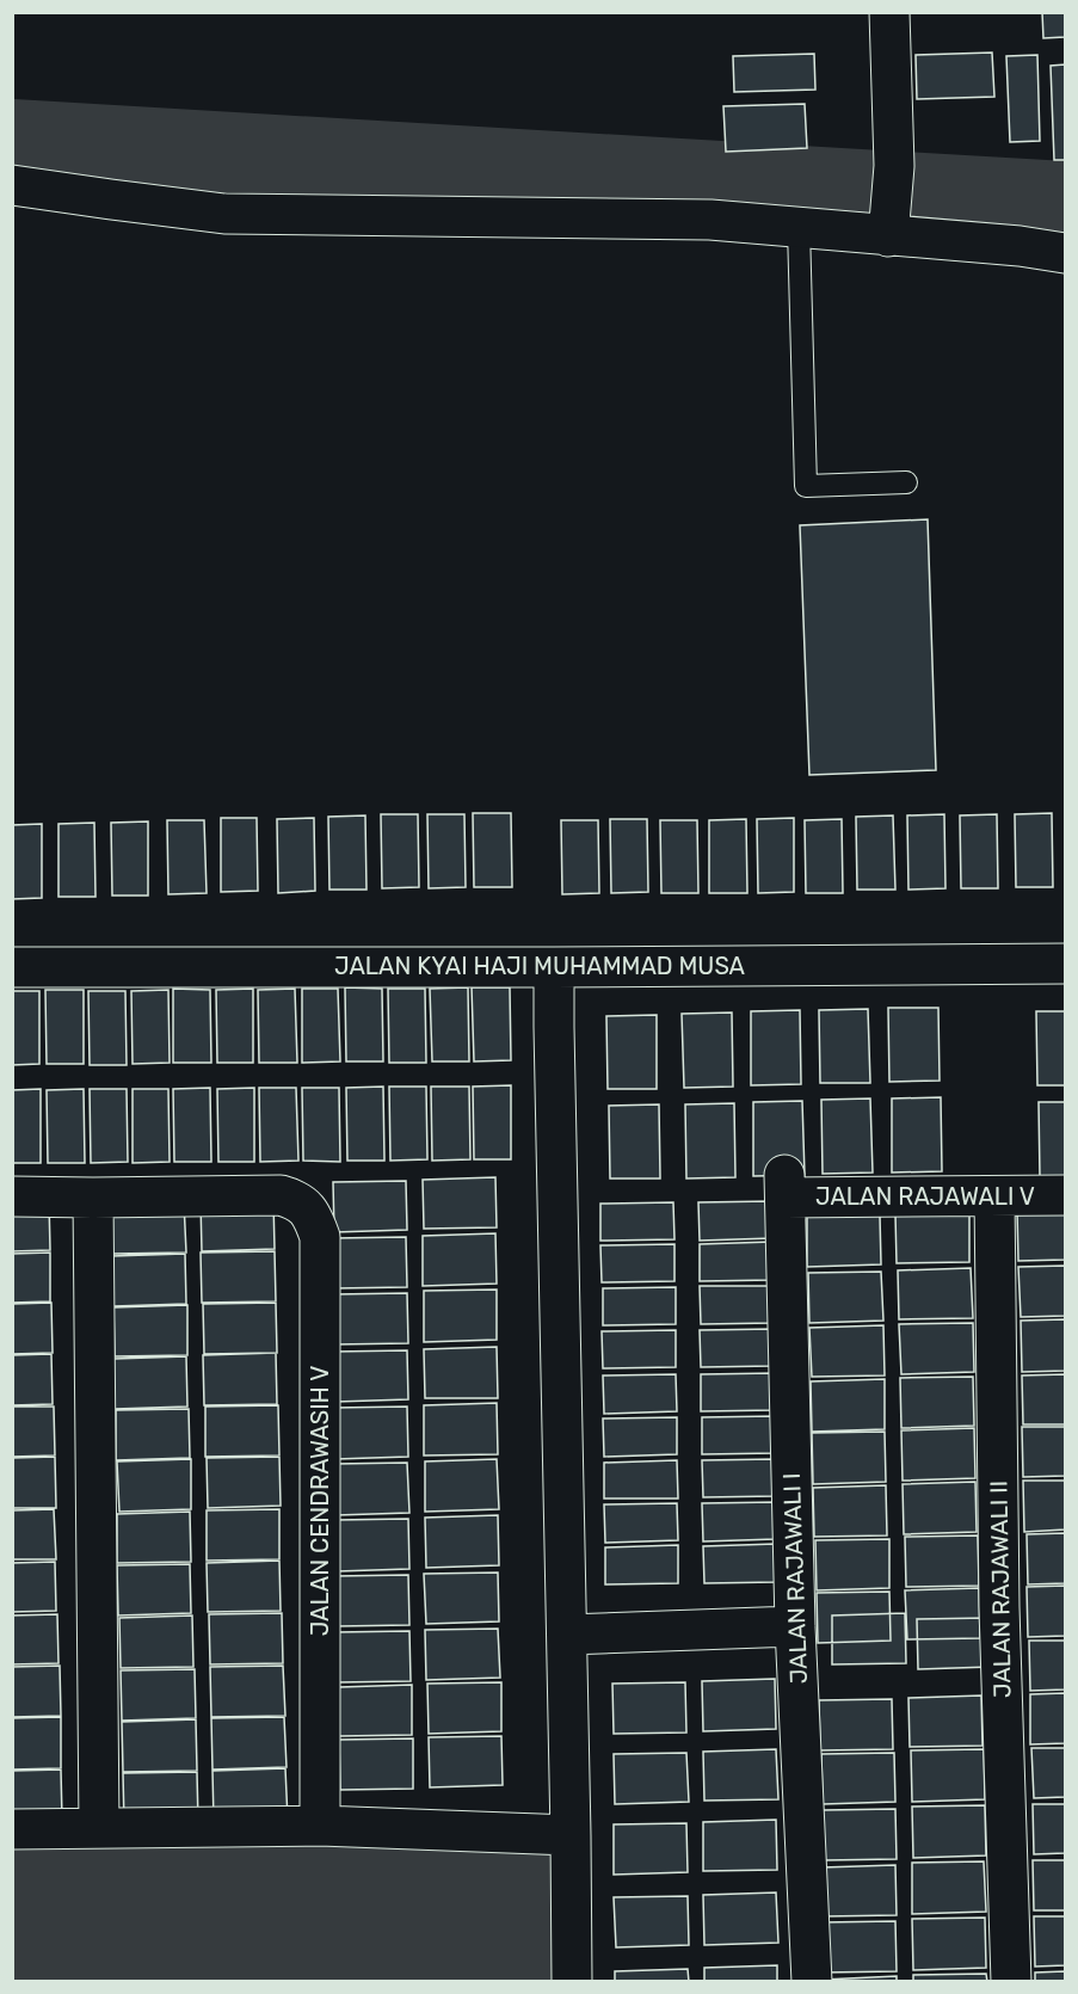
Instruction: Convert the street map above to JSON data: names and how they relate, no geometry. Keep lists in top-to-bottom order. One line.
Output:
{"streets":{"street":["JALAN KYAI HAJI MUHAMMAD MUSA","JALAN RAJAWALI V","JALAN CENDRAWASIH V","JALAN RAJAWALI I","JALAN RAJAWALI II"]},"crossings":[["JALAN RAJAWALI V","JALAN RAJAWALI I"],["JALAN RAJAWALI V","JALAN RAJAWALI II"]]}
